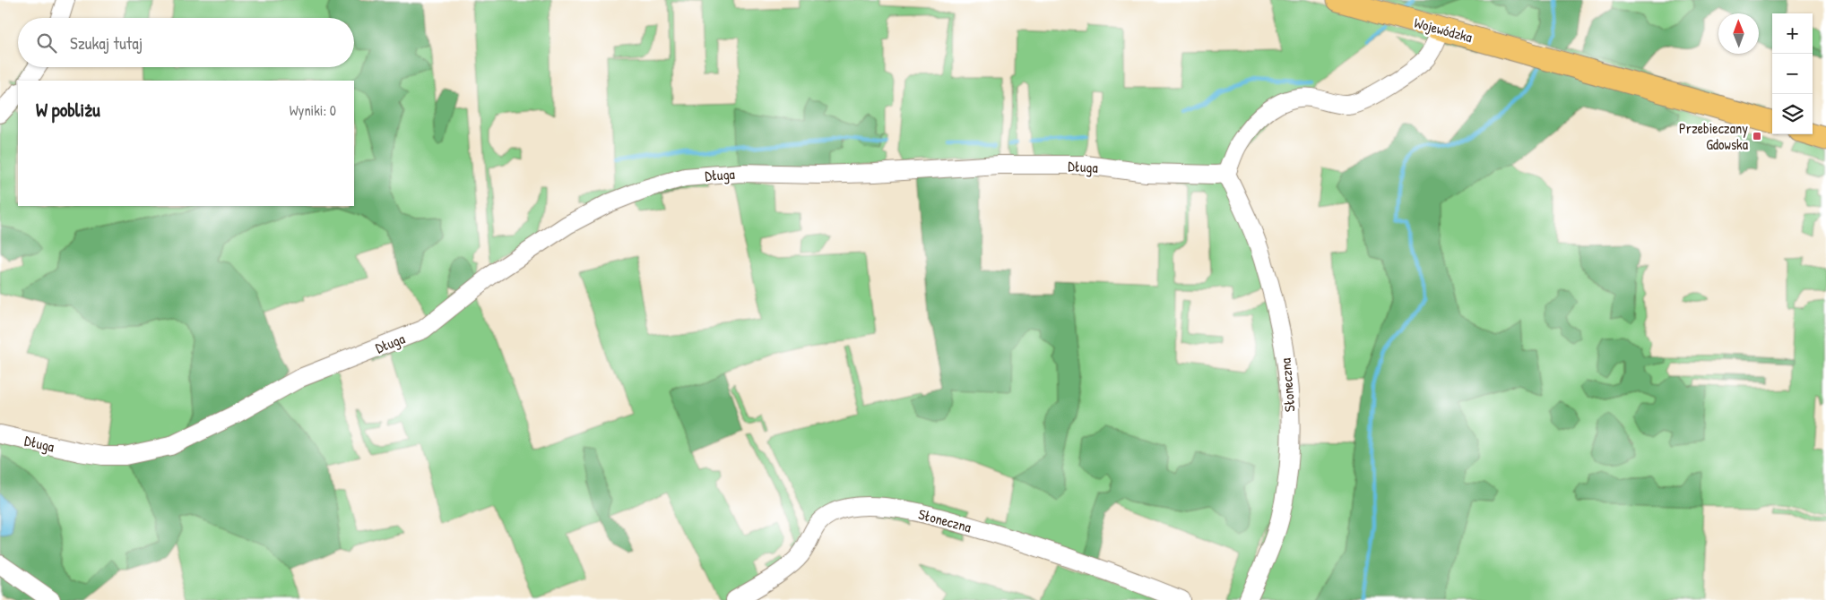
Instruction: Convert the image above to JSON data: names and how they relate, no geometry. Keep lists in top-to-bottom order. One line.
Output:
{"streets":{"main road":["Wojewódzka"],"street":["Długa","Słoneczna"]},"crossings":[["Długa","Słoneczna"]],"places":{"transit":["Przebieczany Gdowska"]},"north":"top","page":{"map_buttons":["+","−"],"search":"Szukaj tutaj","heading":["W pobliżu","Wyniki: 0"]}}
